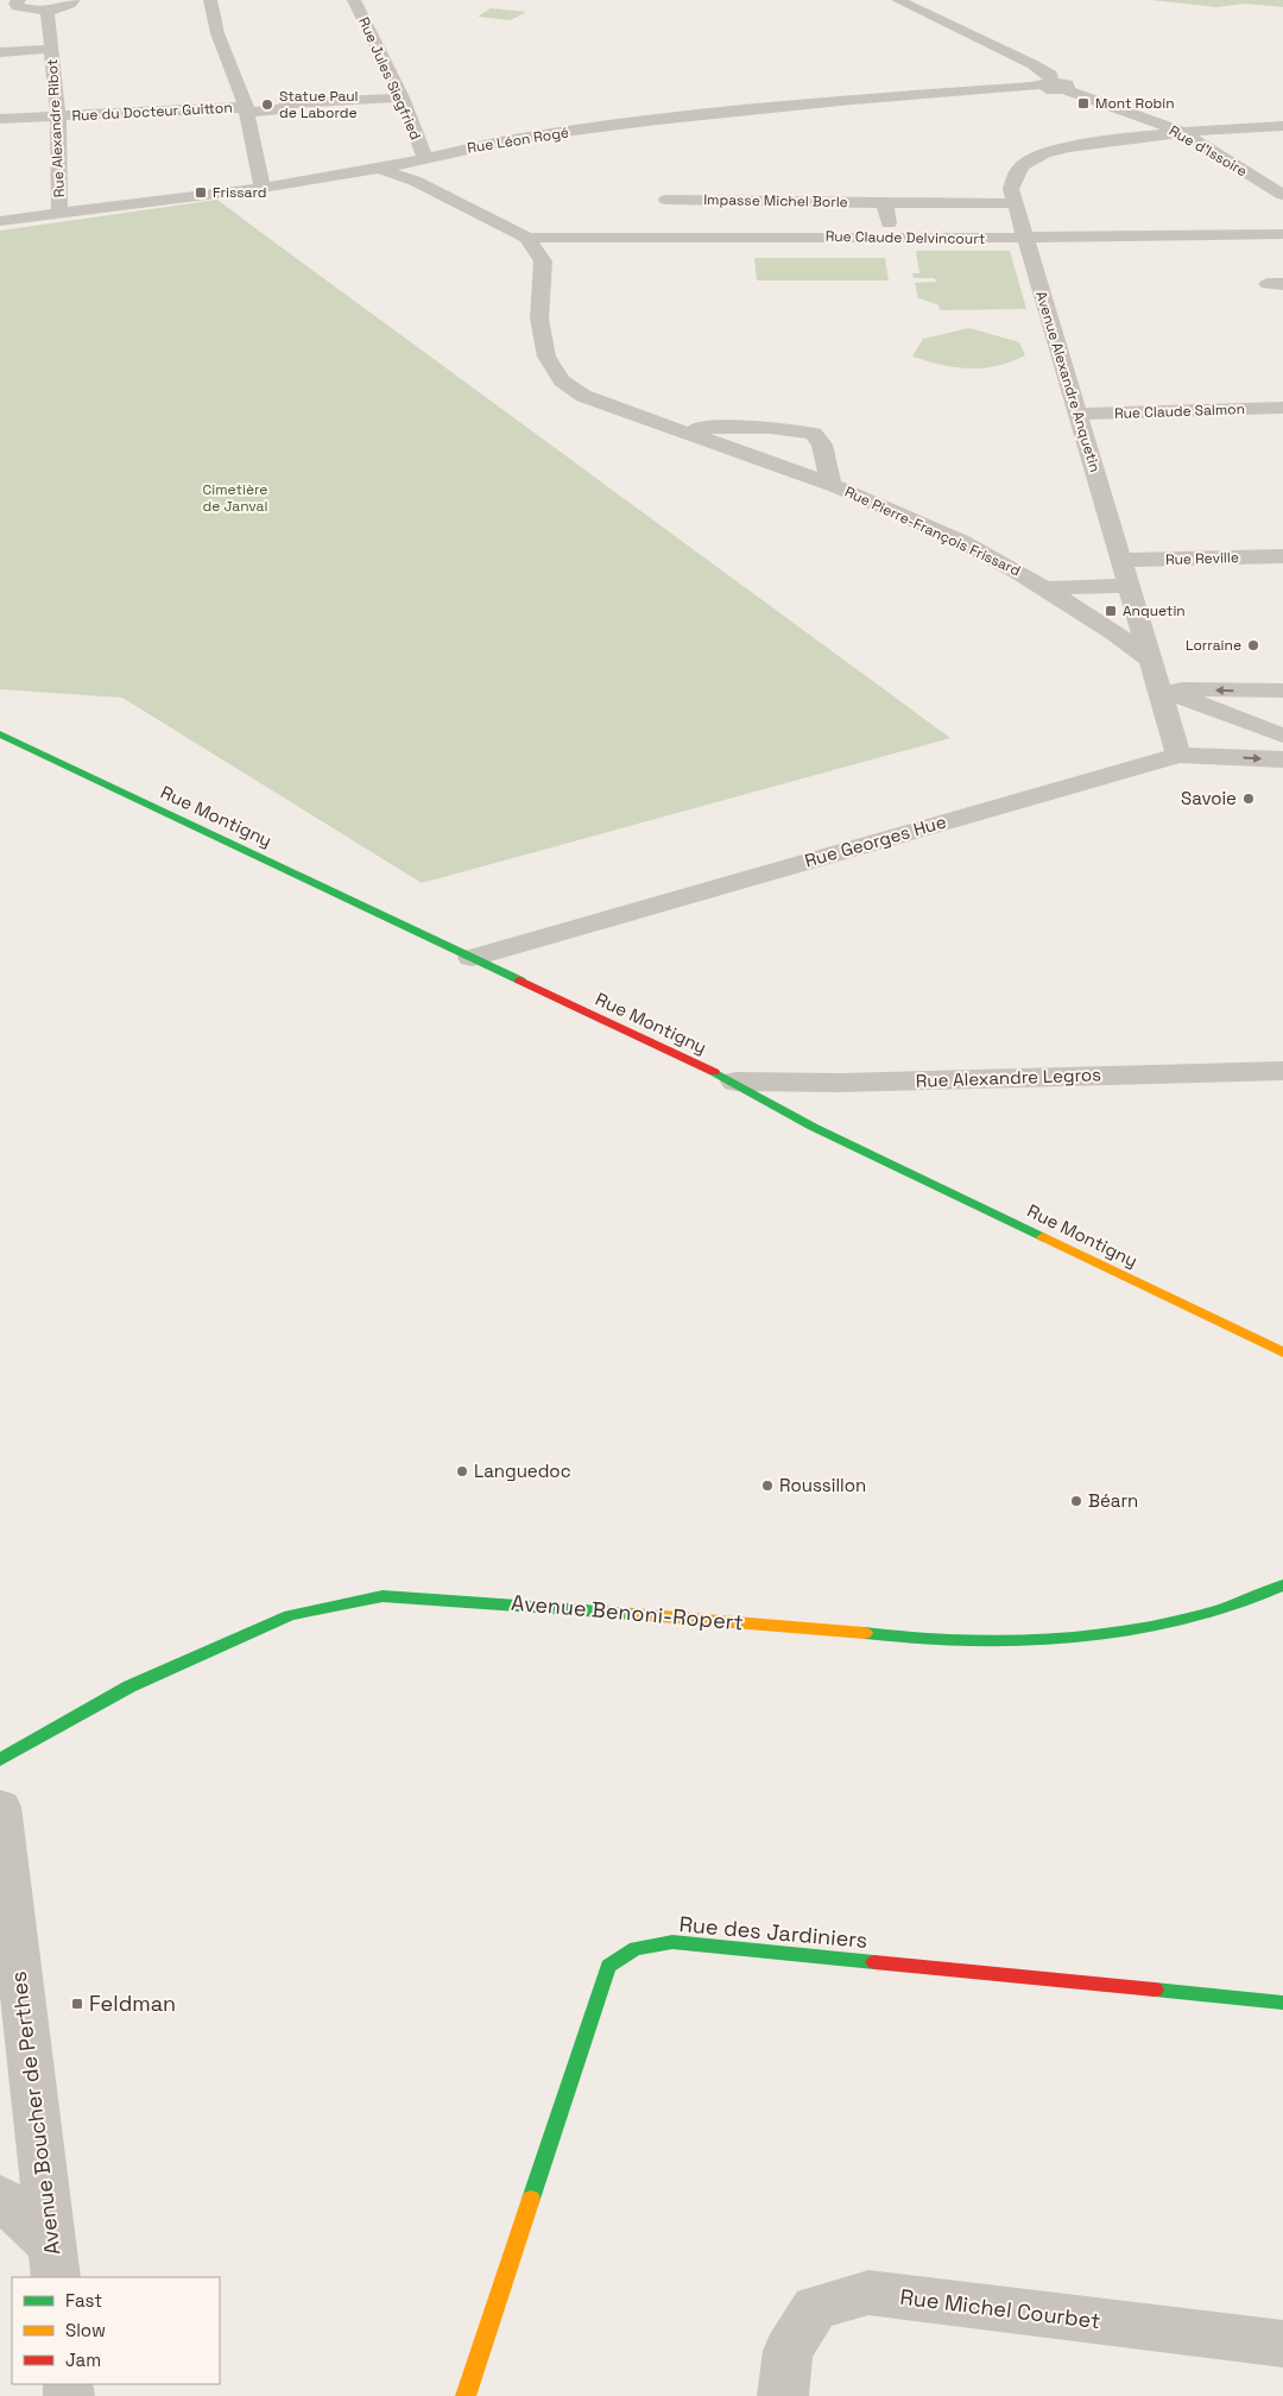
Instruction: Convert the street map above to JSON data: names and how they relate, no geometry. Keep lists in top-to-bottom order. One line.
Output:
{"streets":{"street":["Rue Jules Siegfried","Rue du Docteur Guitton","Rue Alexandre Ribot","Rue Léon Rogé","Rue d'Issoire","Impasse Michel Borle","Rue Claude Delvincourt","Avenue Alexandre Anquetin","Rue Claude Salmon","Rue Pierre-François Frissard","Rue Reville","Rue Montigny","Rue Georges Hue","Rue Alexandre Legros","Avenue Benoni-Ropert","Rue des Jardiniers","Avenue Boucher de Perthes","Rue Michel Courbet"]},"crossings":[["Rue Jules Siegfried","Rue du Docteur Guitton"],["Rue Jules Siegfried","Rue Léon Rogé"],["Rue du Docteur Guitton","Rue Alexandre Ribot"],["Rue Alexandre Ribot","Rue Léon Rogé"],["Rue Léon Rogé","Rue d'Issoire"],["Rue d'Issoire","Avenue Alexandre Anquetin"],["Impasse Michel Borle","Avenue Alexandre Anquetin"],["Rue Claude Delvincourt","Avenue Alexandre Anquetin"],["Rue Claude Delvincourt","Rue Pierre-François Frissard"],["Avenue Alexandre Anquetin","Rue Claude Salmon"],["Avenue Alexandre Anquetin","Rue Pierre-François Frissard"],["Avenue Alexandre Anquetin","Rue Reville"],["Avenue Alexandre Anquetin","Rue Georges Hue"],["Rue Montigny","Rue Georges Hue"],["Rue Montigny","Rue Alexandre Legros"]],"parks":["Cimetière de Janval"],"places":{"transit":["Mont Robin","Frissard","Anquetin","Feldman"],"other":["Statue Paul de Laborde","Lorraine","Savoie","Languedoc","Roussillon","Béarn"]},"legend":["Fast","Slow","Jam"]}
